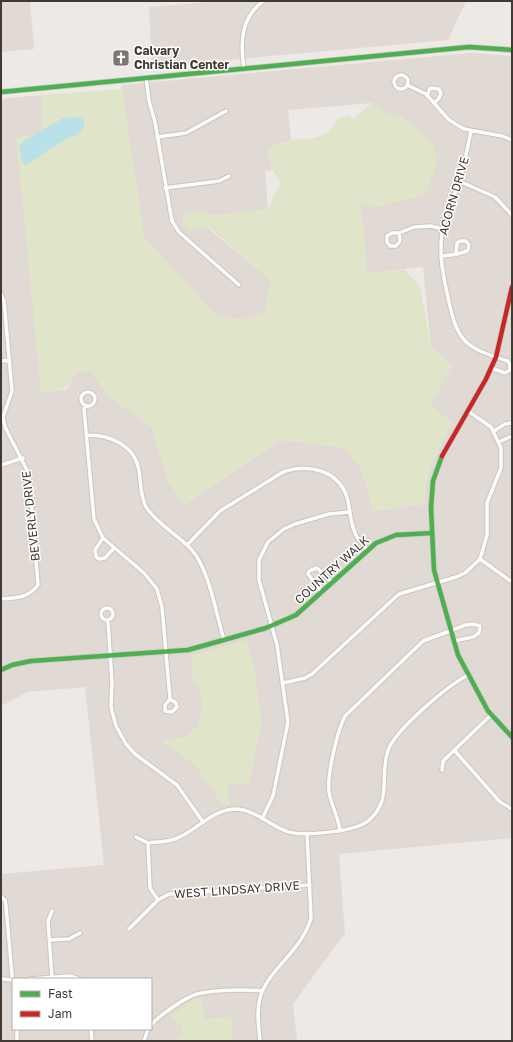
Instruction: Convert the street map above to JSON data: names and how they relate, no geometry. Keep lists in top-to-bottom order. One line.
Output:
{"streets":{"street":["ACORN DRIVE","BEVERLY DRIVE","COUNTRY WALK","WEST LINDSAY DRIVE"]},"places":{"church":["Calvary Christian Center"]},"legend":["Fast","Jam"]}
